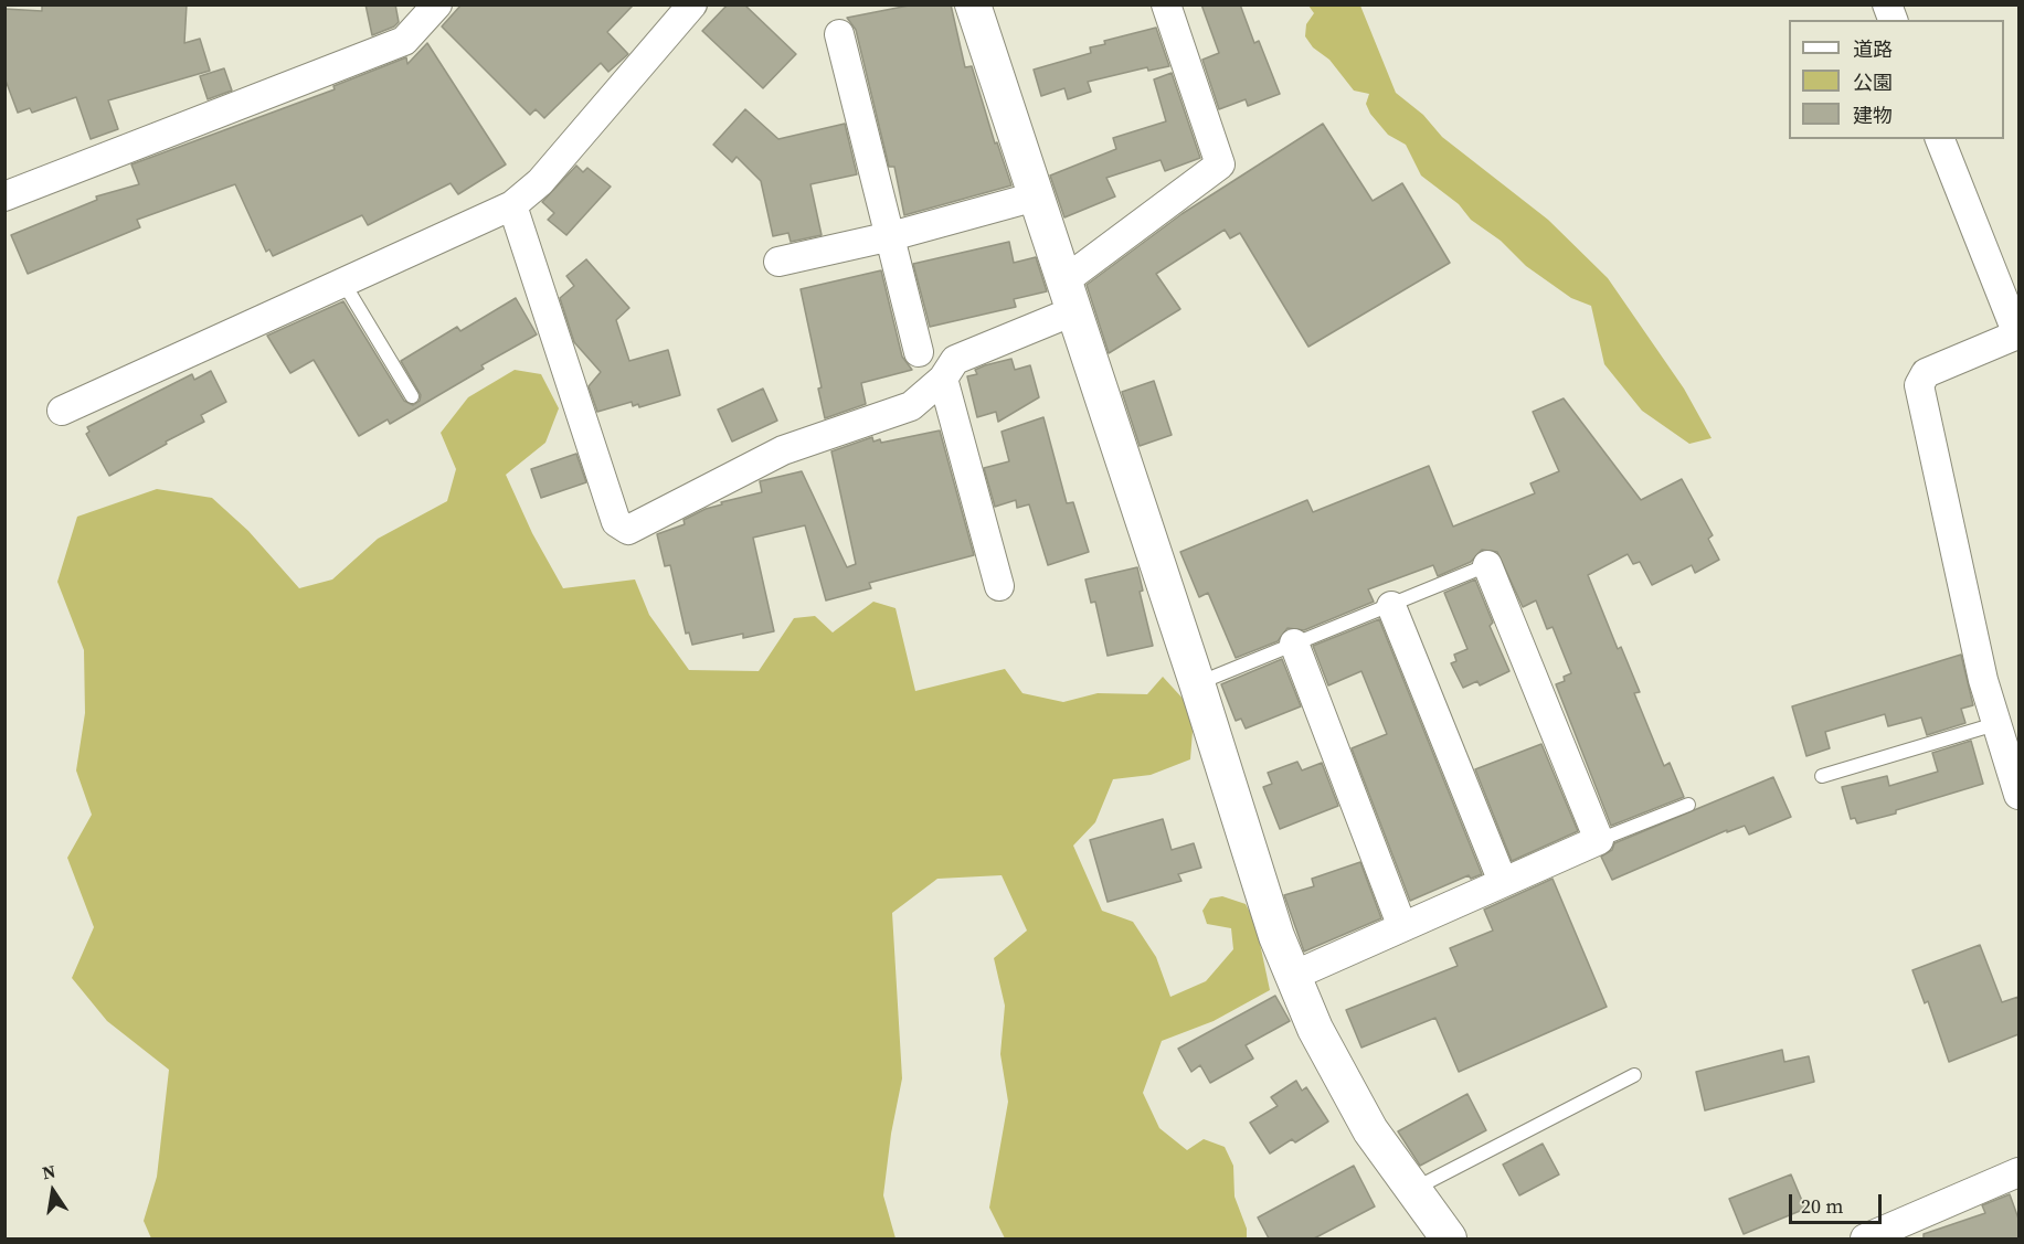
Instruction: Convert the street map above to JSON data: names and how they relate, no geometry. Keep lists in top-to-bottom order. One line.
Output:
{"legend":["道路","公園","建物"],"scale_bar":"20 m","north":"top"}
